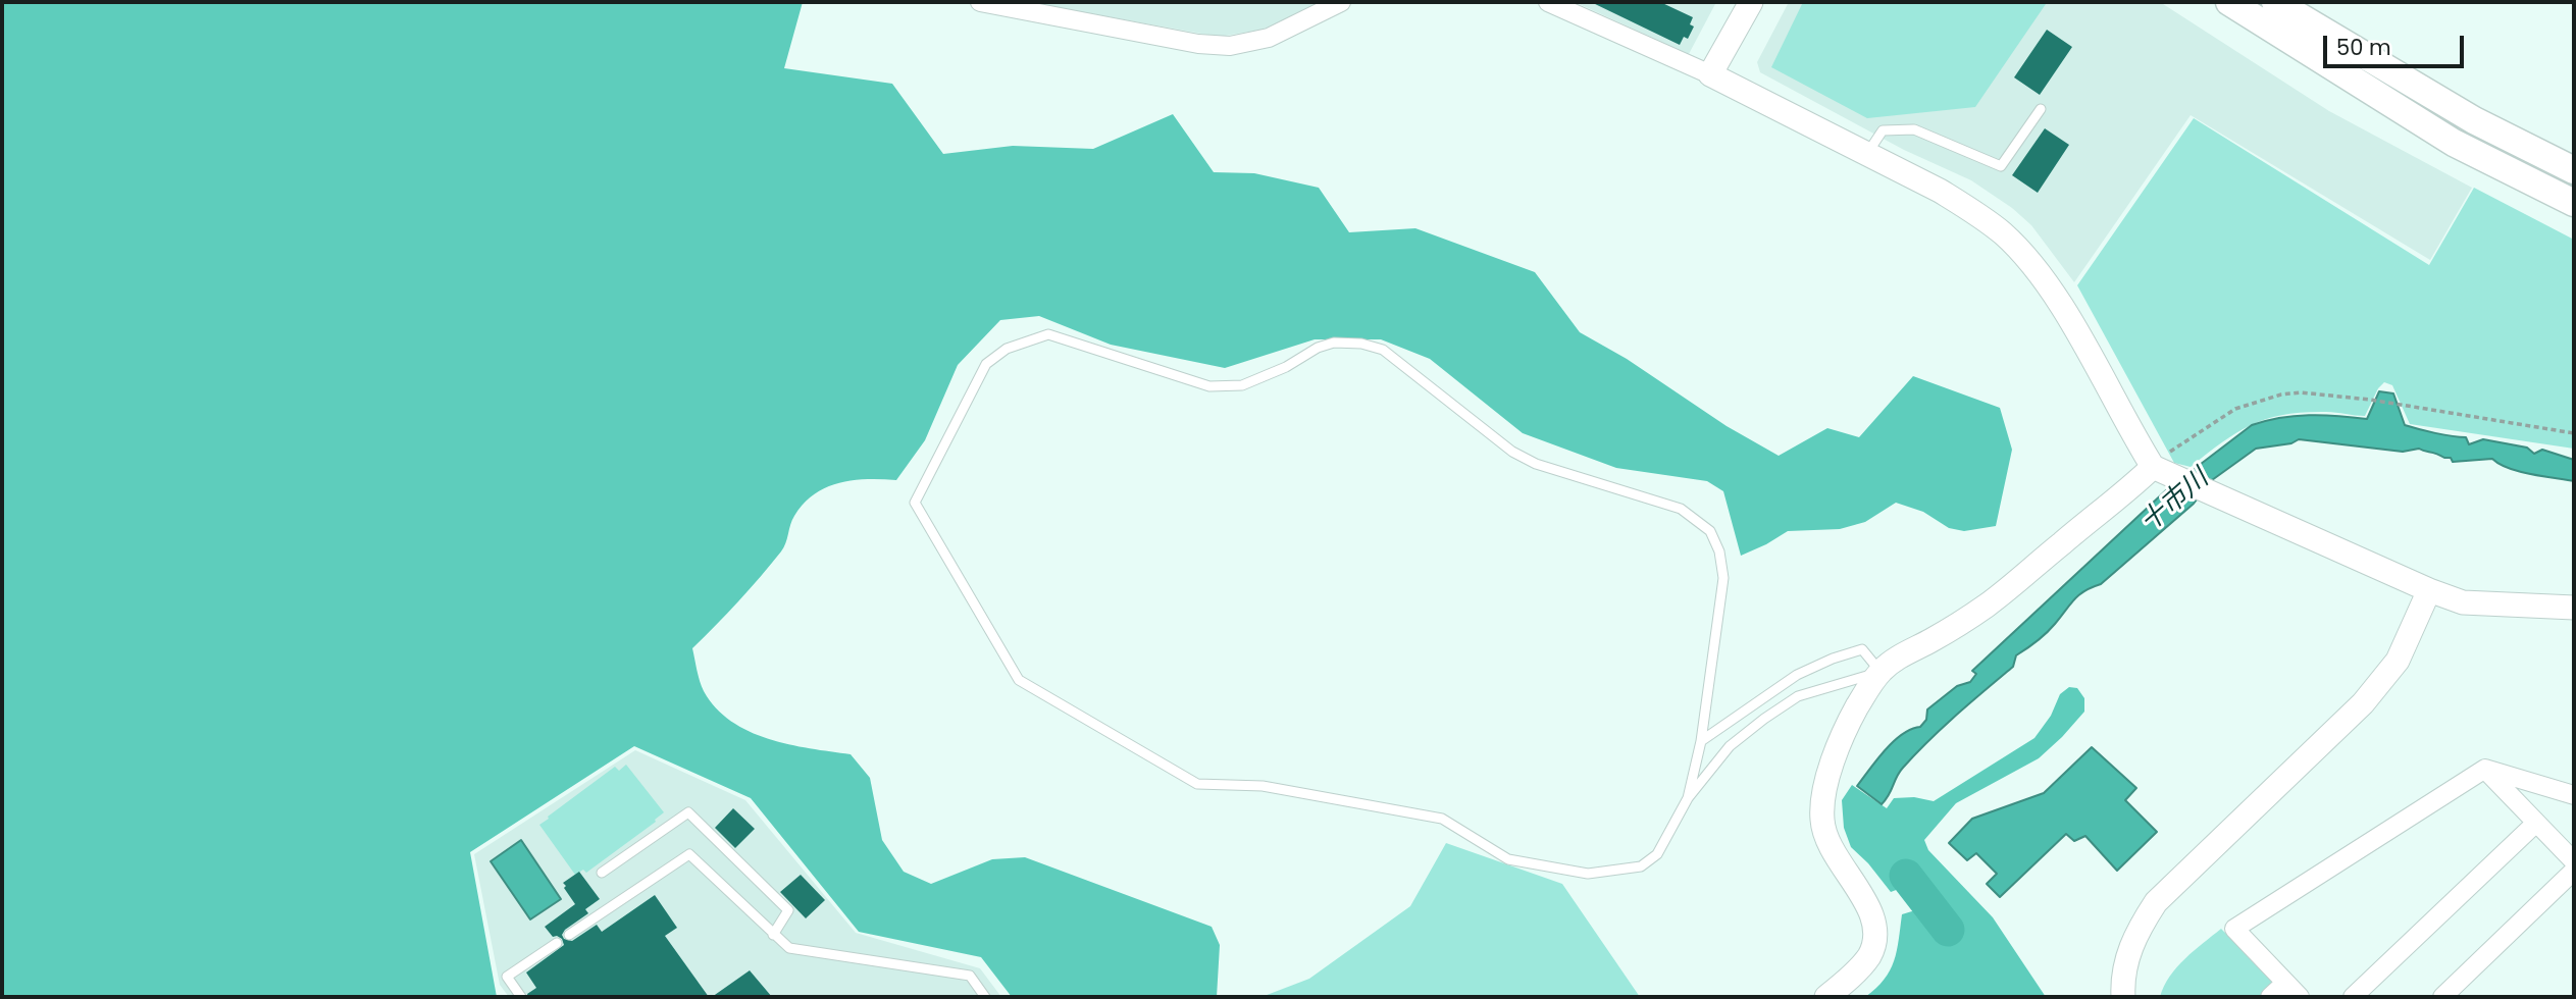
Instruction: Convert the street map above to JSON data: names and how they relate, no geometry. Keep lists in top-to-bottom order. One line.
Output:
{"water":["十市川"],"scale_bar":"50 m"}
